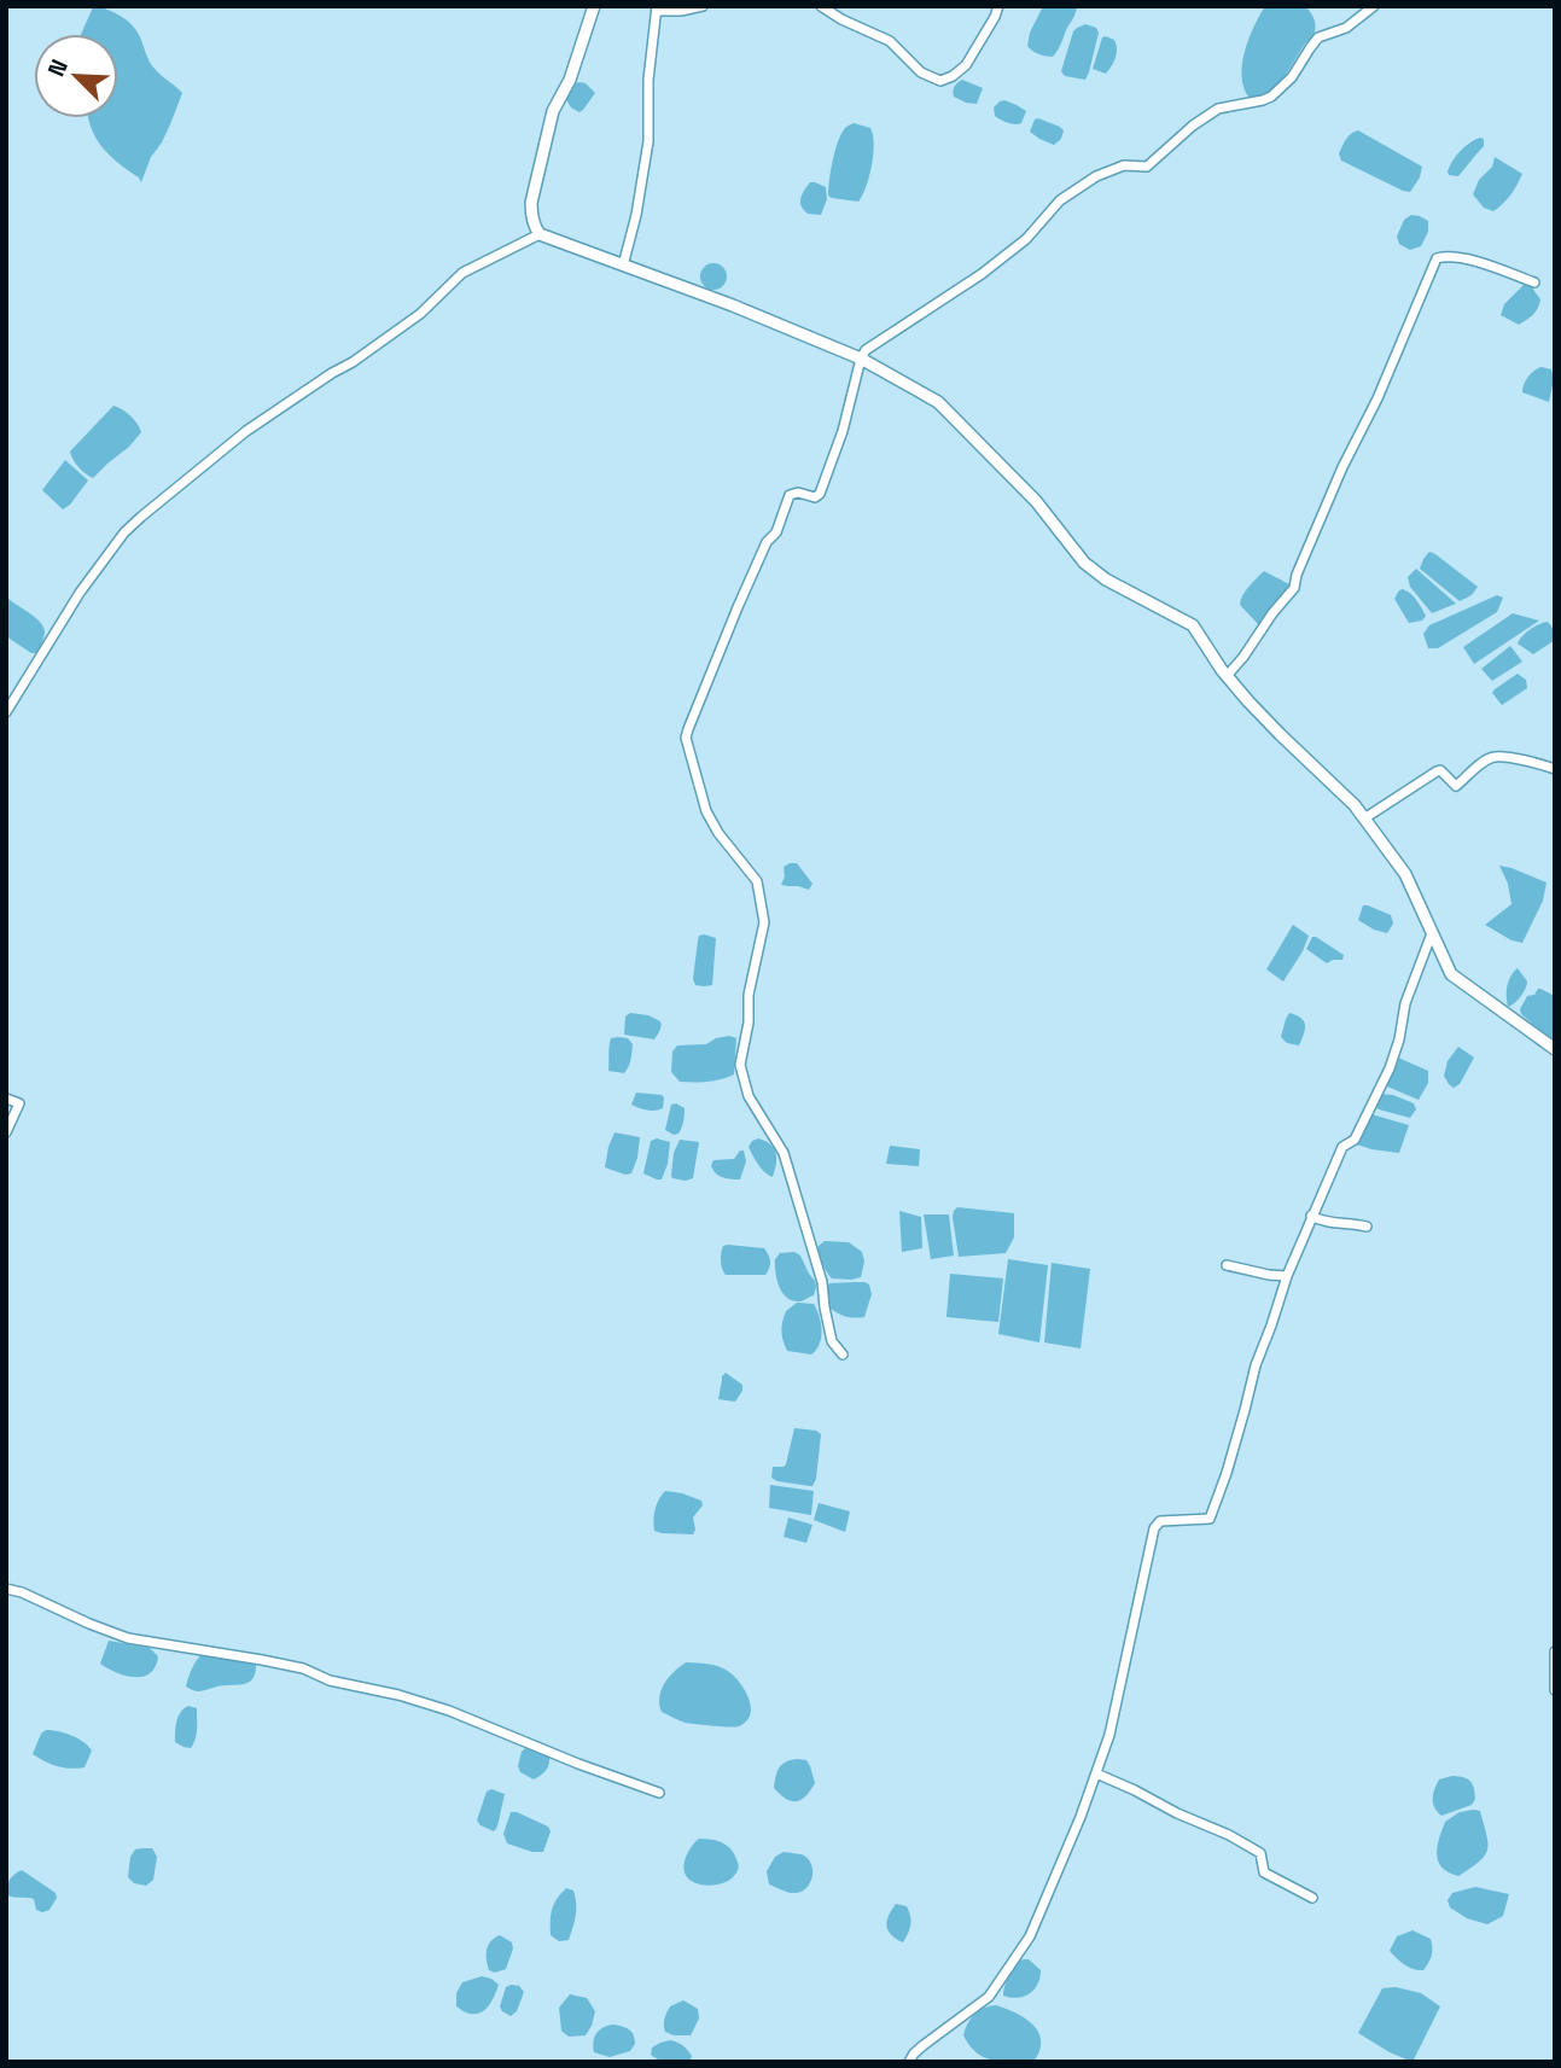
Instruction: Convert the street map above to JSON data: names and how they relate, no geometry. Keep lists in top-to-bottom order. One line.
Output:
{"north":"top left"}
